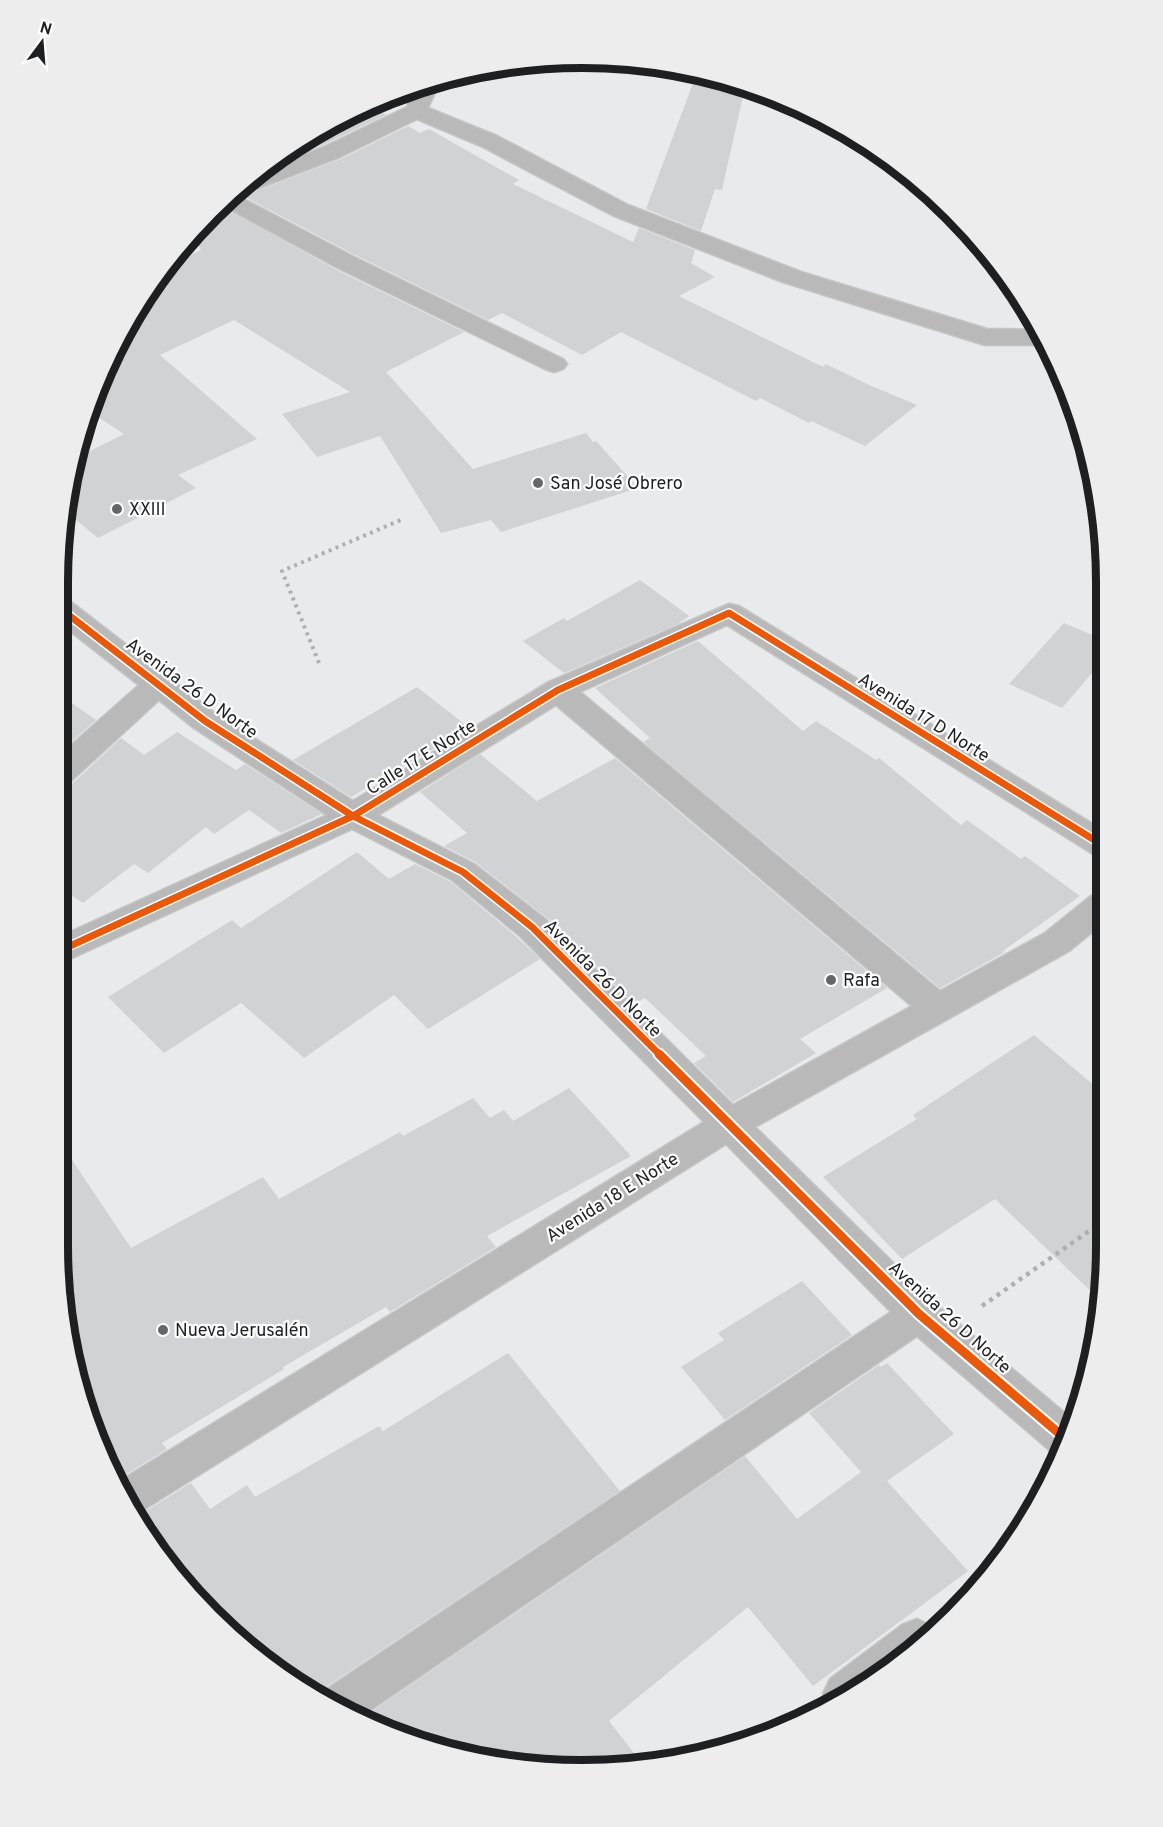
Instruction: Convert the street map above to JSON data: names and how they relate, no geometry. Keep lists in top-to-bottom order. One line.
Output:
{"streets":{"street":["Avenida 26 D Norte","Avenida 17 D Norte","Calle 17 E Norte","Avenida 18 E Norte"]},"crossings":[["Avenida 26 D Norte","Calle 17 E Norte"],["Avenida 26 D Norte","Avenida 18 E Norte"],["Avenida 17 D Norte","Calle 17 E Norte"]],"places":["San José Obrero","XXIII","Rafa","Nueva Jerusalén"],"north":"top"}
